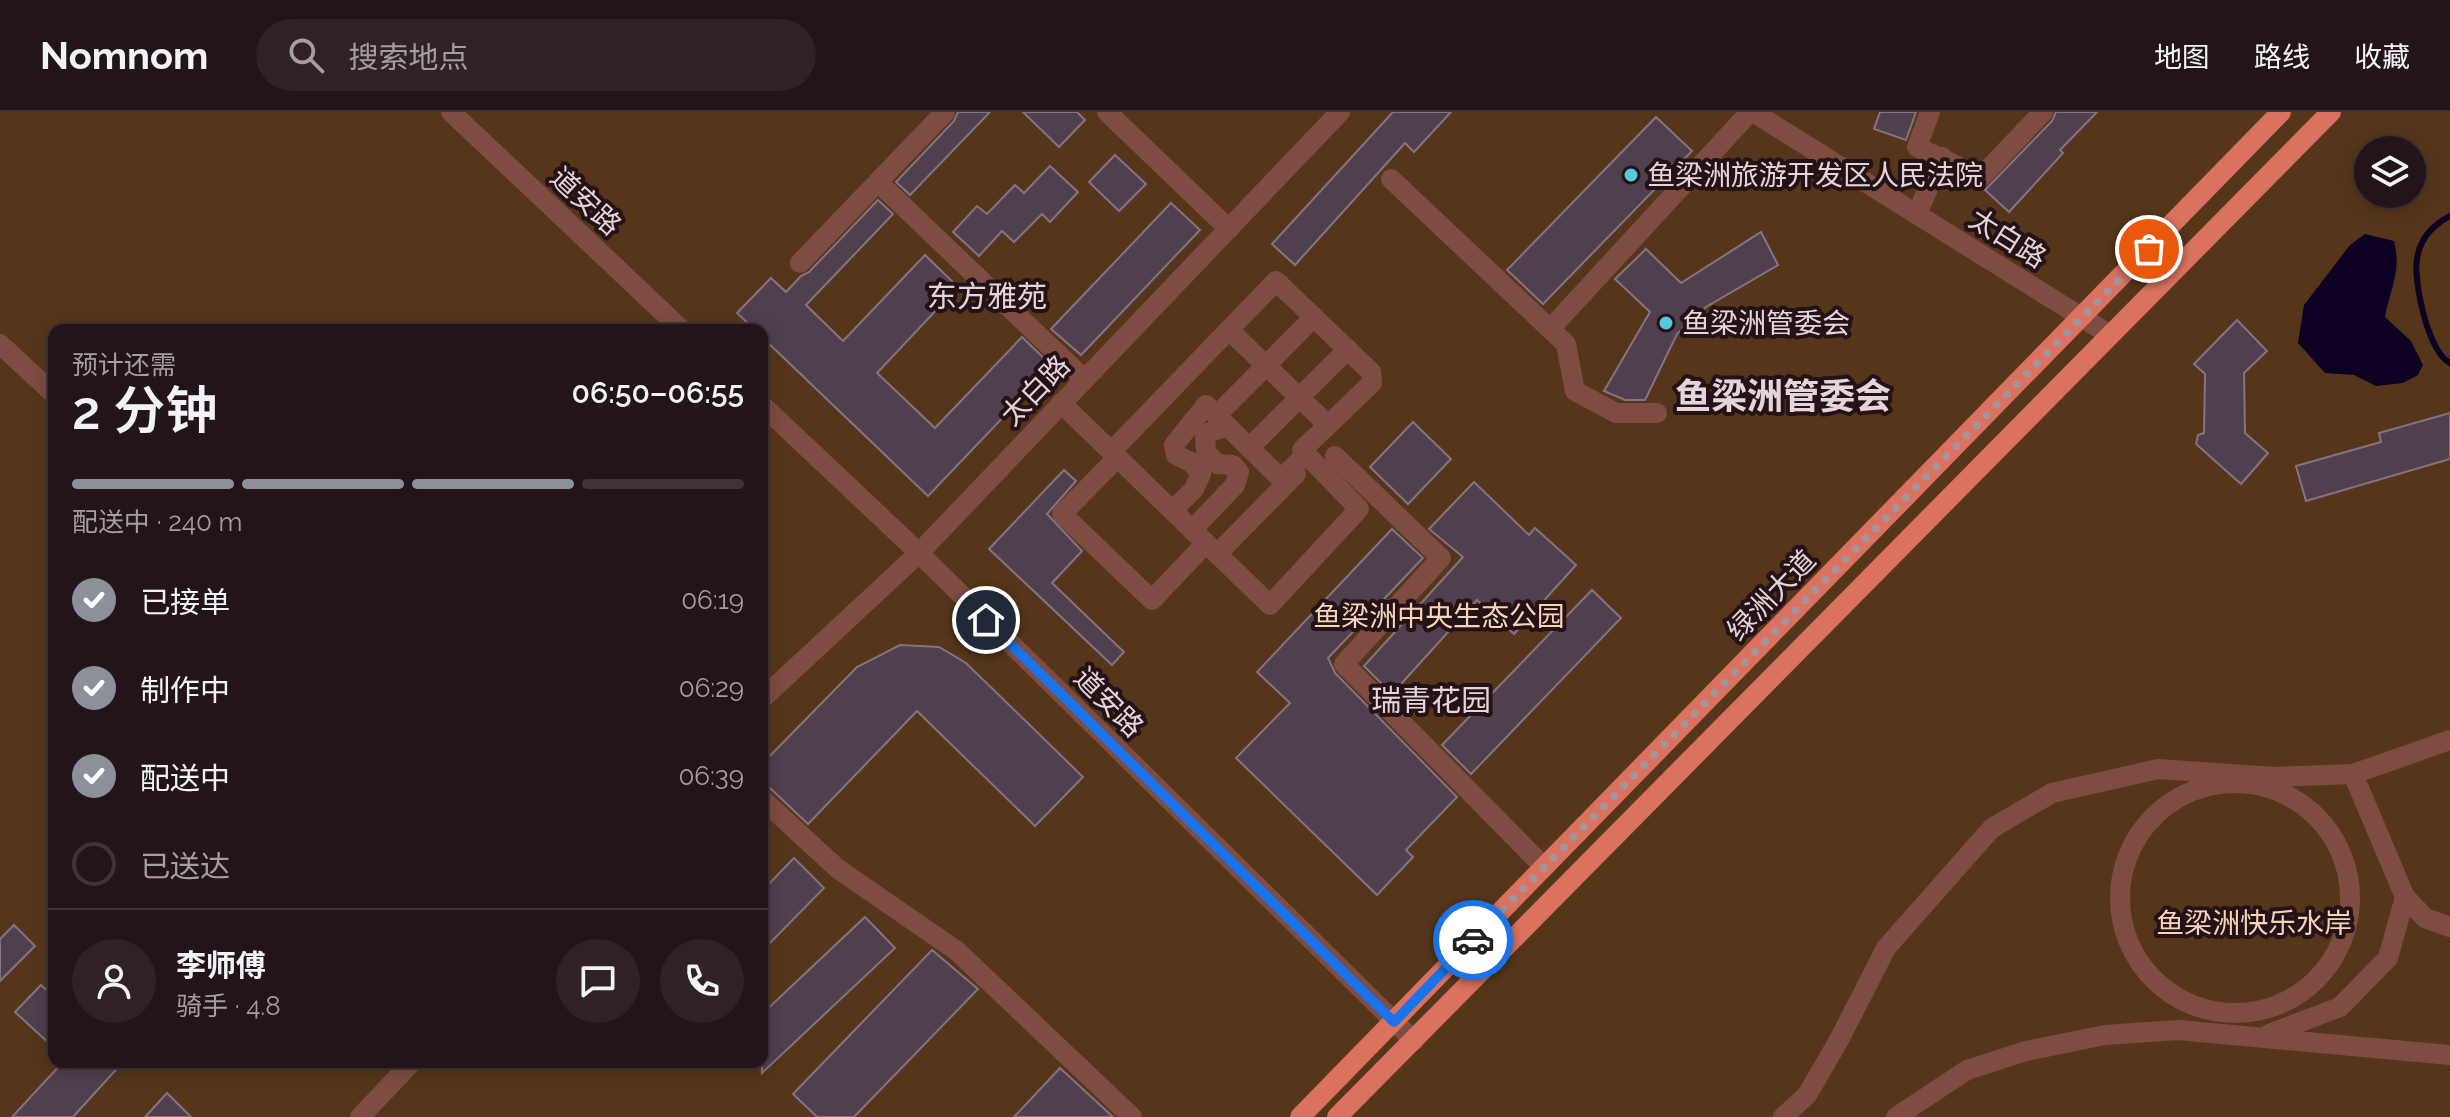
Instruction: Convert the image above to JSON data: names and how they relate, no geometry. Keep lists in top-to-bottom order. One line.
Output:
{"streets":{"main road":["绿洲大道"],"street":["道安路","太白路"]},"crossings":[["道安路","太白路"],["道安路","绿洲大道"],["太白路","绿洲大道"]],"districts":["东方雅苑","鱼梁洲管委会","瑞青花园"],"parks":["鱼梁洲中央生态公园","鱼梁洲快乐水岸"],"places":["鱼梁洲旅游开发区人民法院","鱼梁洲管委会"],"page":{"header":"Nomnom","search":"搜索地点","nav":["地图","路线","收藏"],"heading":["2 分钟","预计还需","06:50–06:55"],"panel":["李师傅","骑手 · 4.8"],"bar":"配送中 · 240 m","list":[["已接单","06:19"],["制作中","06:29"],["配送中","06:39"],"已送达"]}}
